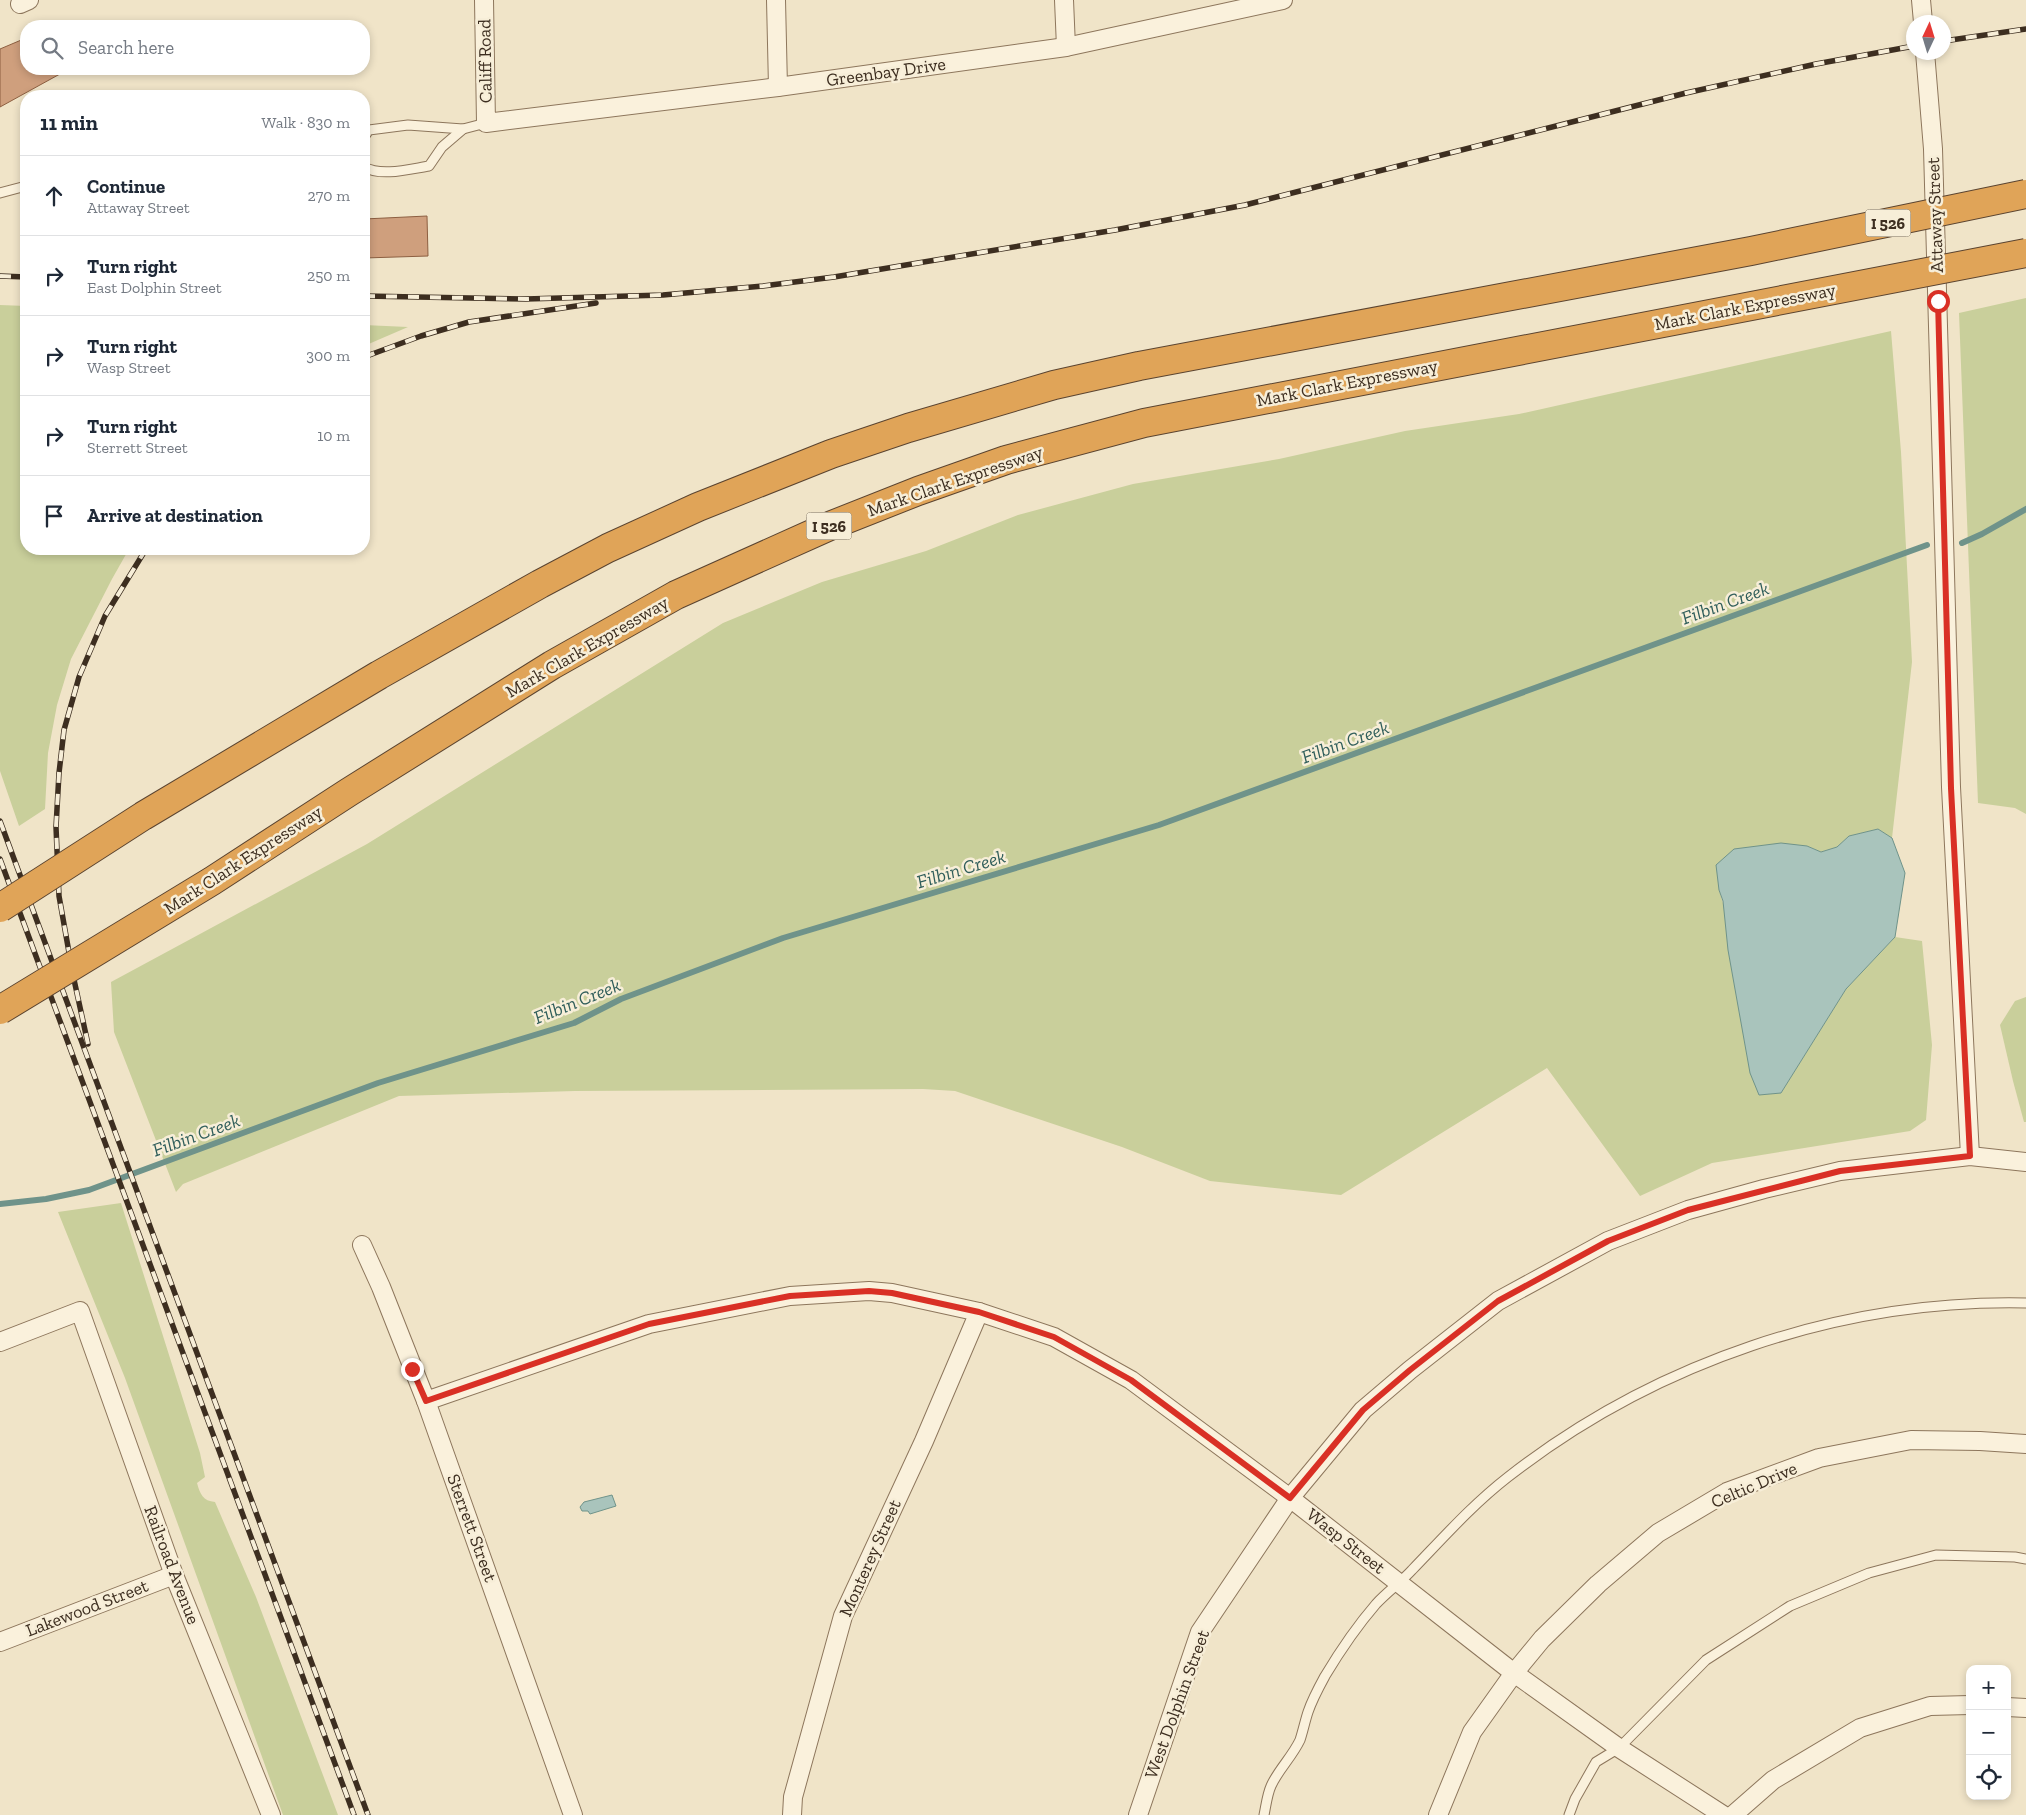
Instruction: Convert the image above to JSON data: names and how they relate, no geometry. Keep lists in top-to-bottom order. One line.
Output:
{"streets":{"highway":["I 526","Mark Clark Expressway"],"street":["Califf Road","Greenbay Drive","Attaway Street","Celtic Drive","Sterrett Street","Wasp Street","Monterey Street","Railroad Avenue","Lakewood Street","West Dolphin Street"]},"crossings":[["Califf Road","Greenbay Drive"],["Attaway Street","West Dolphin Street"],["Celtic Drive","Wasp Street"],["Sterrett Street","Wasp Street"],["Wasp Street","Monterey Street"],["Wasp Street","West Dolphin Street"],["Railroad Avenue","Lakewood Street"]],"water":["Filbin Creek"],"north":"top","page":{"search":"Search here","heading":["11 min","Walk · 830 m"],"list":[["Continue","Attaway Street","270 m"],["Turn right","East Dolphin Street","250 m"],["Turn right","Wasp Street","300 m"],["Turn right","Sterrett Street","10 m"],"Arrive at destination"],"map_buttons":["+","−"]}}
